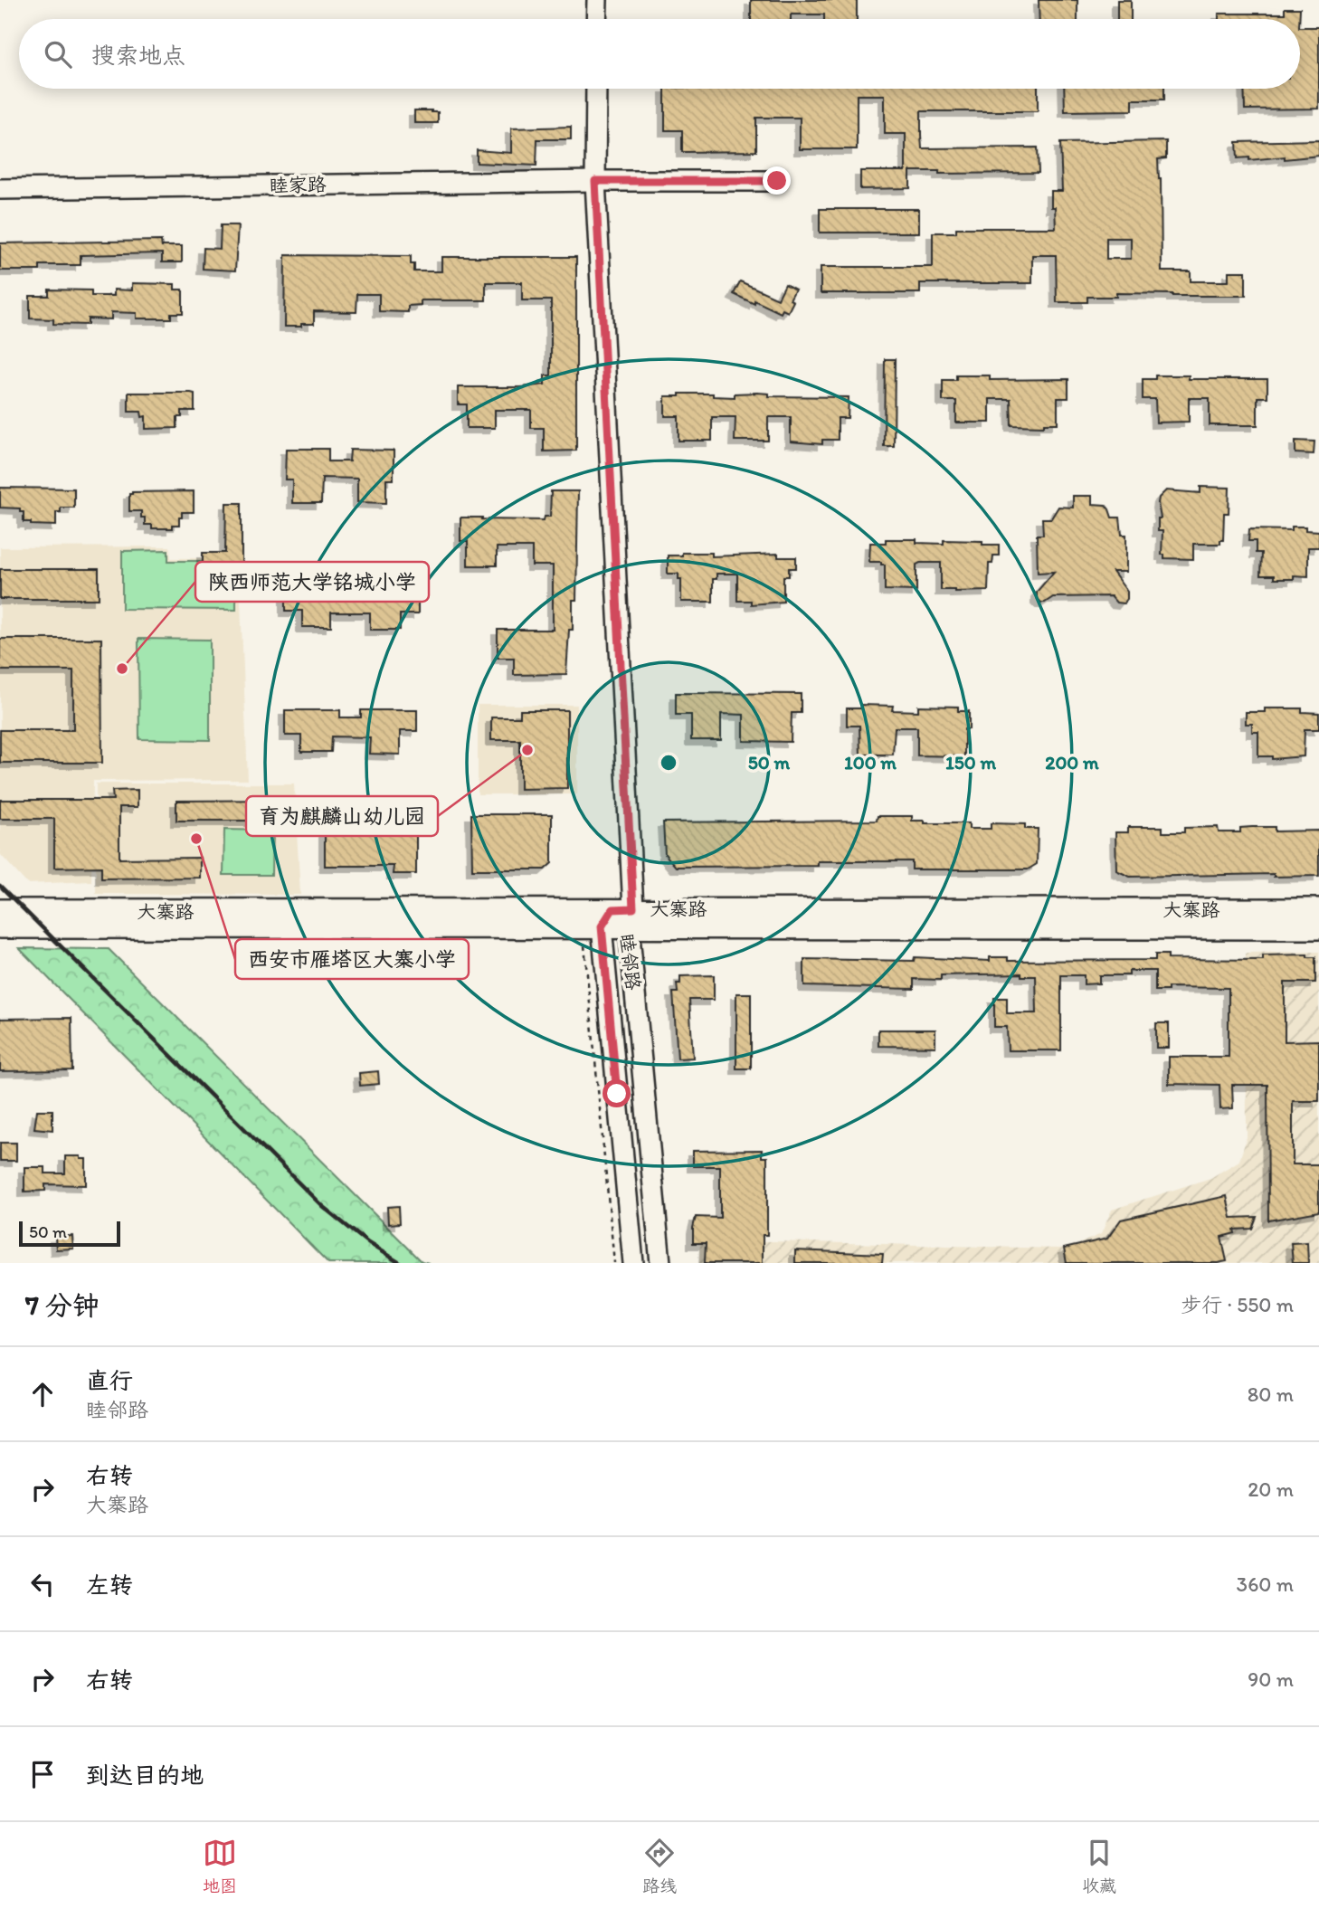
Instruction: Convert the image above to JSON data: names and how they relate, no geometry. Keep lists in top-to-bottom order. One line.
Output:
{"streets":{"main road":["大寨路"],"street":["睦家路","睦邻路"]},"crossings":[["睦家路","睦邻路"],["大寨路","睦邻路"]],"places":["陕西师范大学铭城小学","育为麒麟山幼儿园","西安市雁塔区大寨小学"],"scale_bar":"50 m","page":{"search":"搜索地点","scale":"50 m","heading":["7 分钟","步行 · 550 m"],"list":[["直行","睦邻路","80 m"],["右转","大寨路","20 m"],["左转","360 m"],["右转","90 m"],"到达目的地"],"nav":["地图","路线","收藏"]},"rings":["50 m","100 m","150 m","200 m"]}
